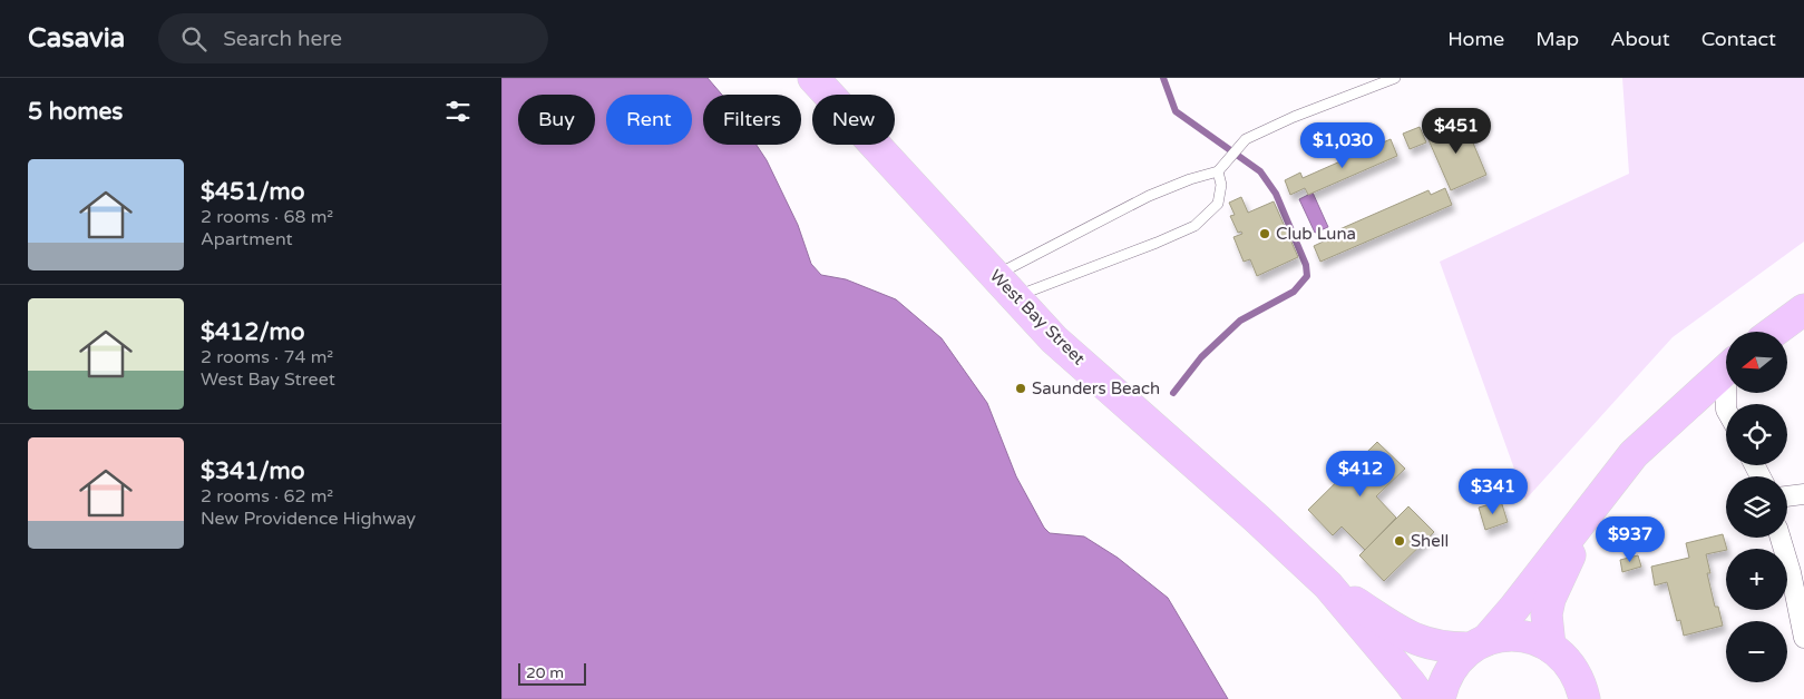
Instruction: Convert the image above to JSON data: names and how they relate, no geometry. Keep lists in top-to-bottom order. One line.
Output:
{"streets":{"highway":["West Bay Street"]},"places":["Club Luna","Saunders Beach","Shell"],"scale_bar":"20 m","north":"left","page":{"header":"Casavia","search":"Search here","nav":["Home","Map","About","Contact"],"heading":"5 homes","chip":["Buy","Rent","Filters","New"],"price":["$451","$1,030","$412","$341","$937"],"list":[{"name":"$451/mo","note":"2 rooms · 68 m² · Apartment"},{"name":"$412/mo","note":"2 rooms · 74 m² · West Bay Street"},{"name":"$341/mo","note":"2 rooms · 62 m² · New Providence Highway"}],"map_buttons":["+","−"],"scale":"20 m"}}
